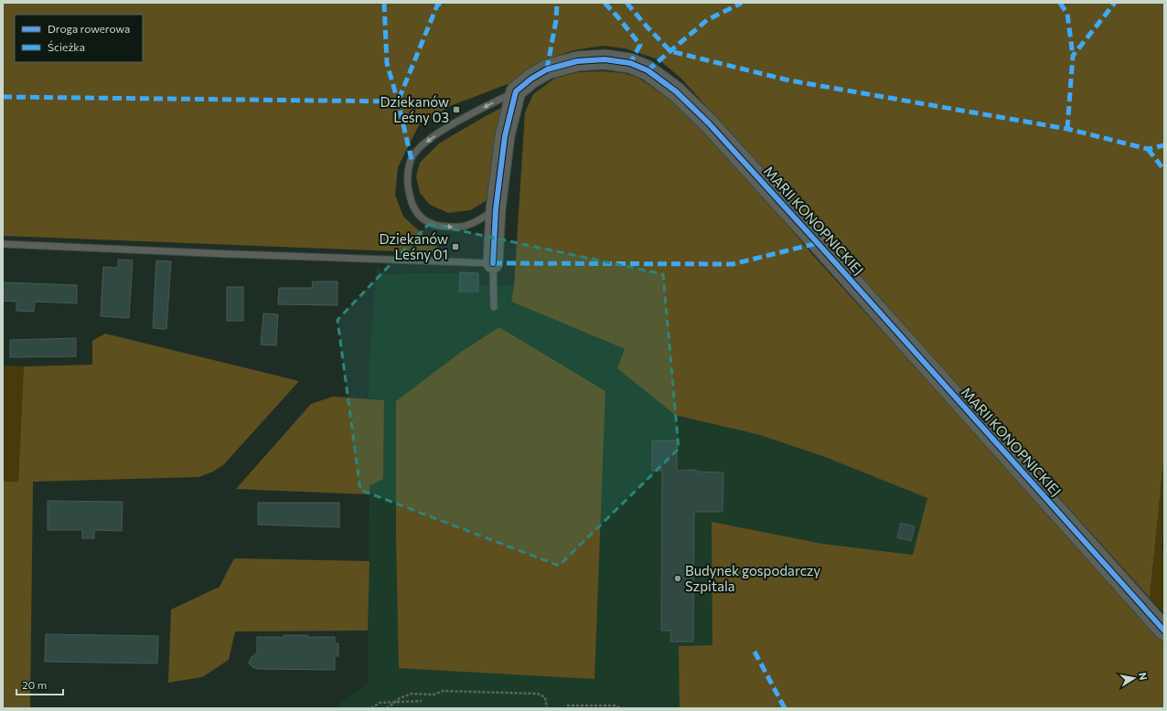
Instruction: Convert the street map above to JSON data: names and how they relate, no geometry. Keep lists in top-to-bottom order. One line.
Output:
{"streets":{"street":["MARII KONOPNICKIEJ"]},"places":{"transit":["Dziekanów Leśny 03","Dziekanów Leśny 01"],"other":["Budynek gospodarczy Szpitala"]},"legend":["Droga rowerowa","Ścieżka"],"scale_bar":"20 m","north":"right"}
